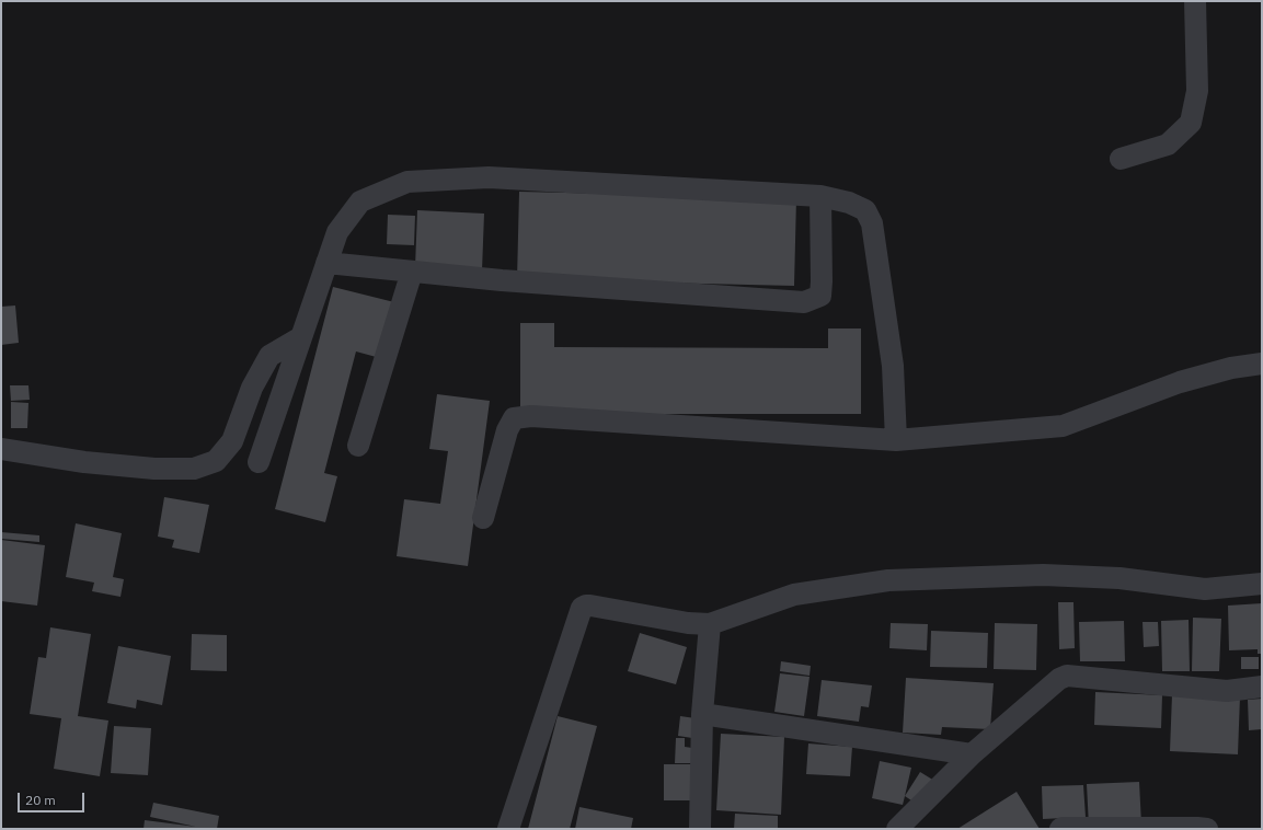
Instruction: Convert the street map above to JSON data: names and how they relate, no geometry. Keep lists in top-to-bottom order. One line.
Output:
{"scale_bar":"20 m"}
